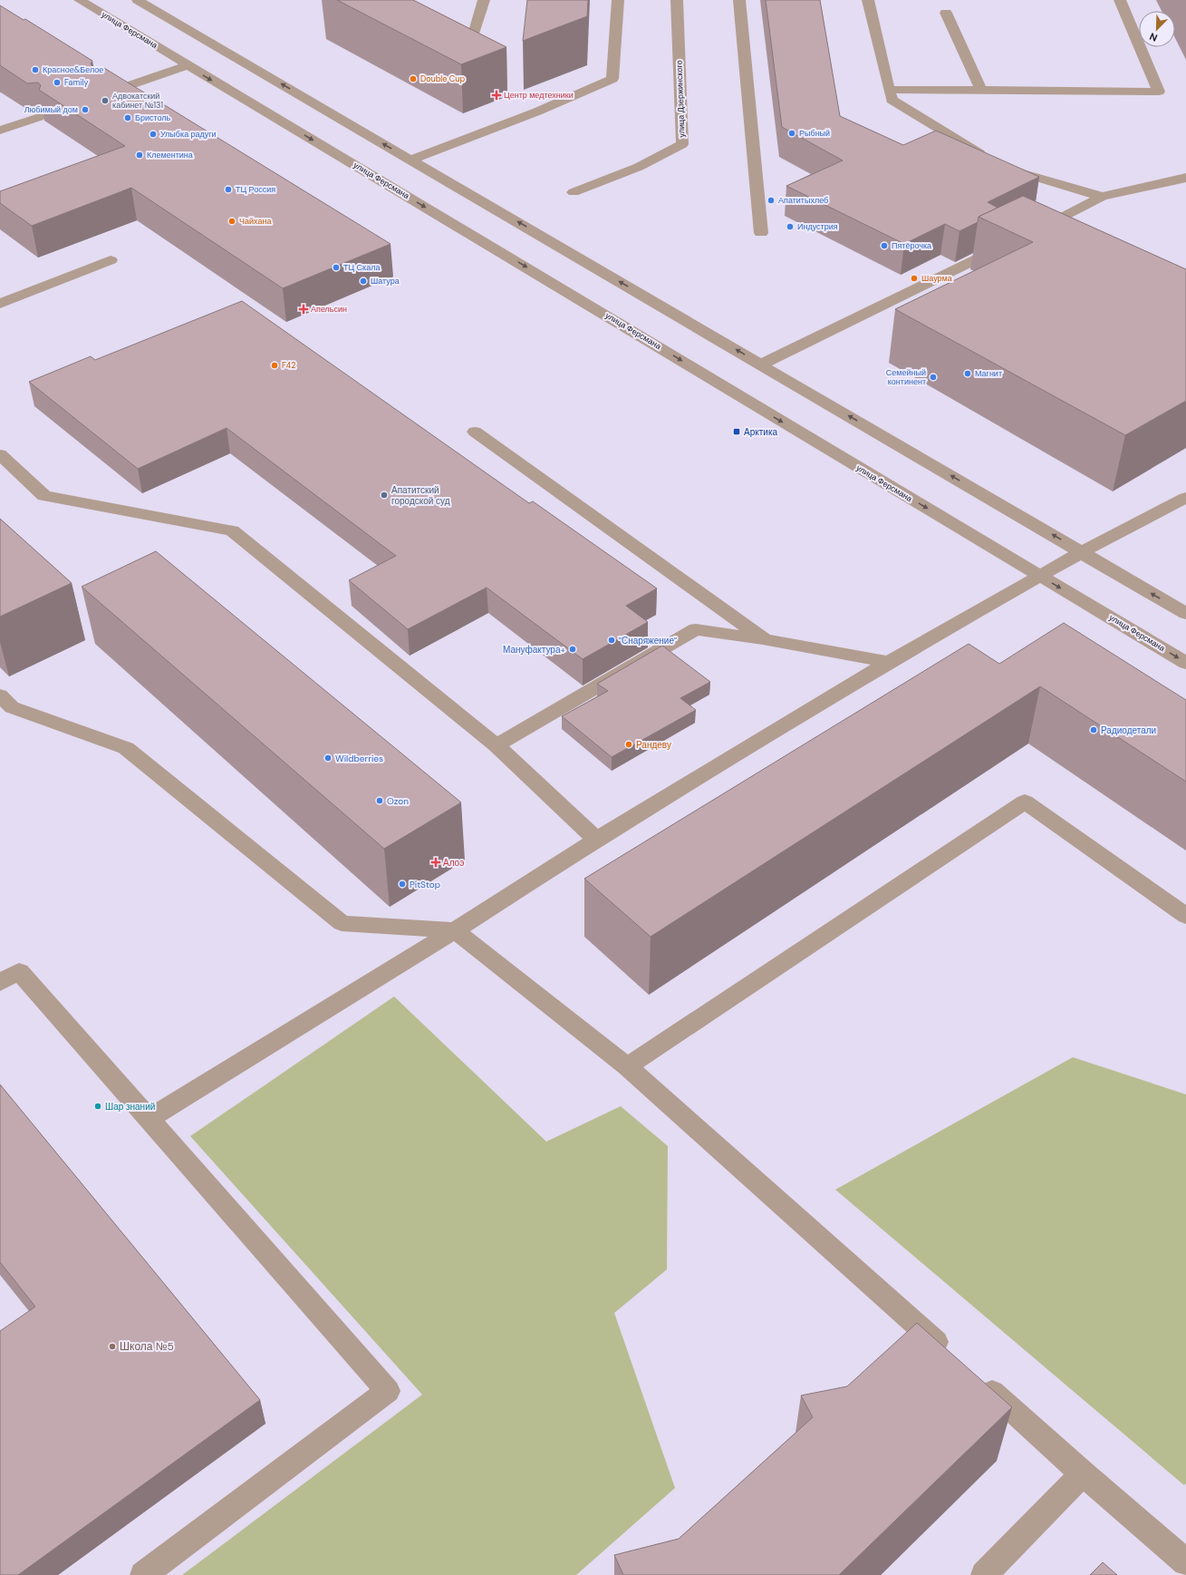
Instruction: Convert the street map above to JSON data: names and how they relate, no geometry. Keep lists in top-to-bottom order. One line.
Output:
{"streets":{"street":["улица Ферсмана","улица Дзержинского"]},"places":{"other":["Красное&Белое","Double Cup","Family","Адвокатский кабинет №131","Любимый дом","Бристоль","Рыбный","Улыбка радуги","Клементина","ТЦ Россия","Апатитыхлеб","Чайхана","Индустрия","Пятёрочка","ТЦ Скала","Шаурма","Шатура","F42","Магнит","Семейный континент","Апатитский городской суд","\"Снаряжение\"","Мануфактура+","Радиодетали","Рандеву","Wildberries","Ozon","PitStop","Шар знаний","Школа №5"],"health":["Центр медтехники","Апельсин","Алоэ"],"transit":["Арктика"]},"north":"bottom left"}
